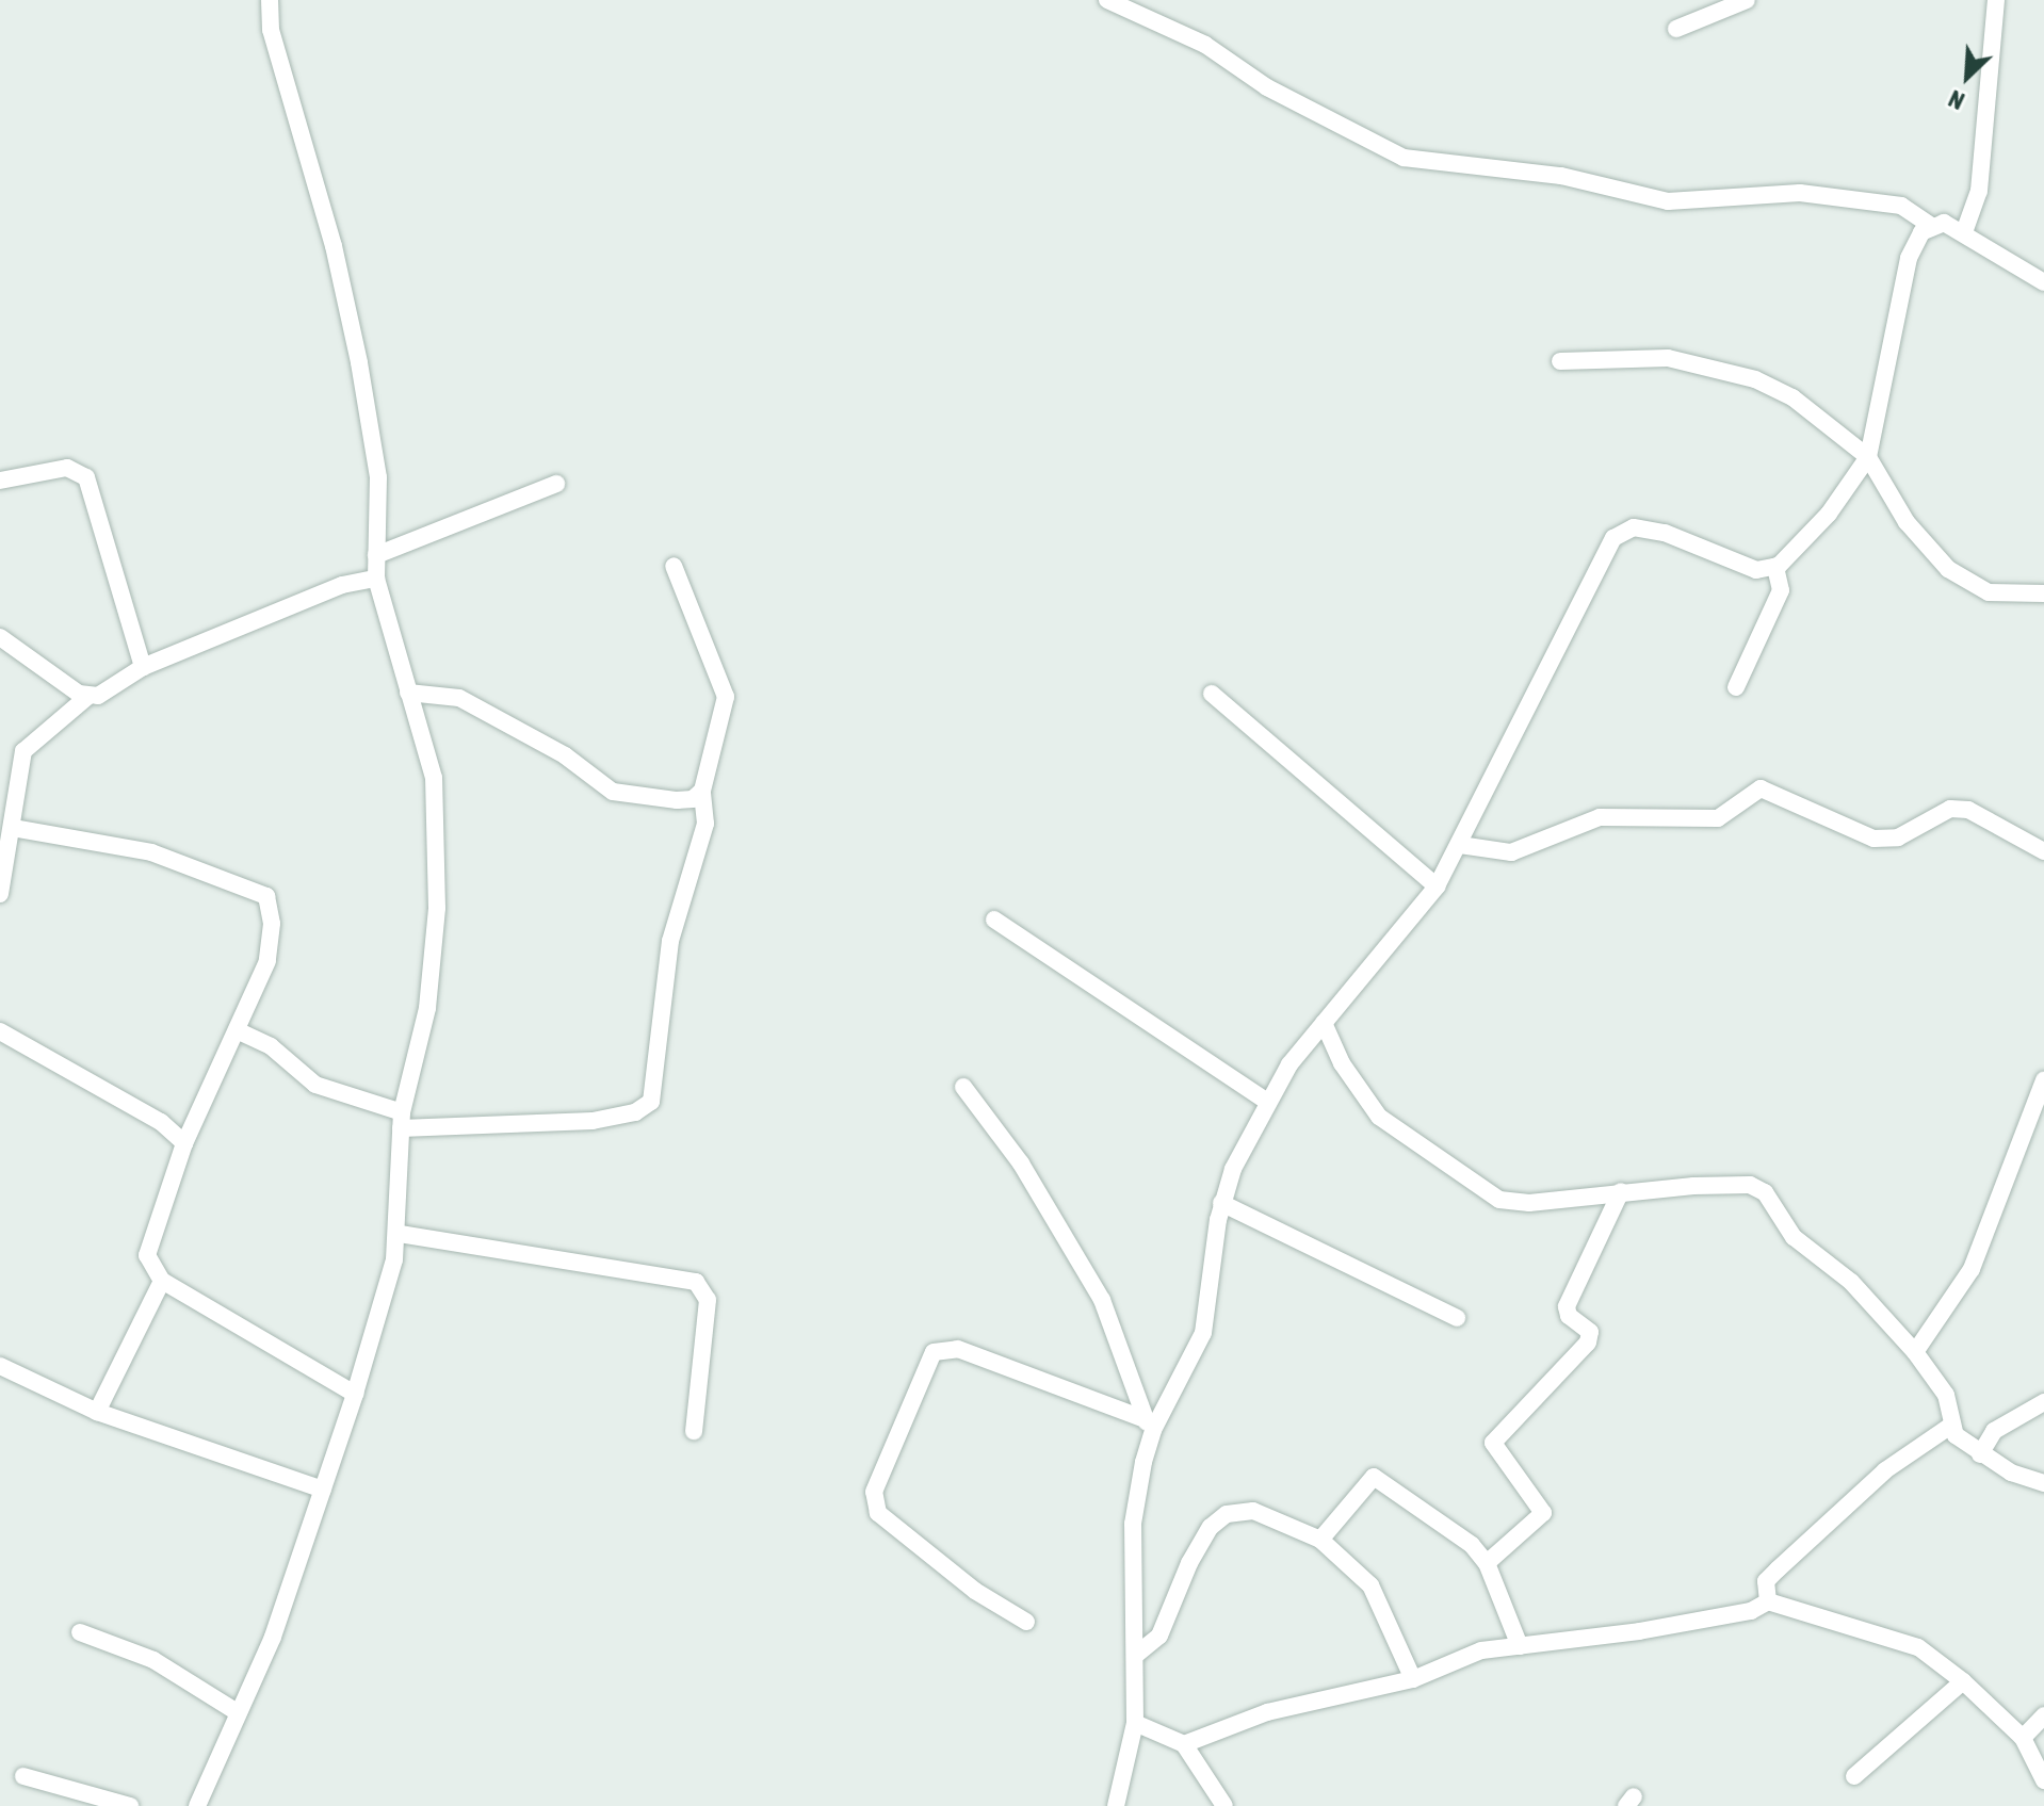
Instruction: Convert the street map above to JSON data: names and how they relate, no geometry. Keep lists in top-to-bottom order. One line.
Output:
{"north":"bottom left"}
